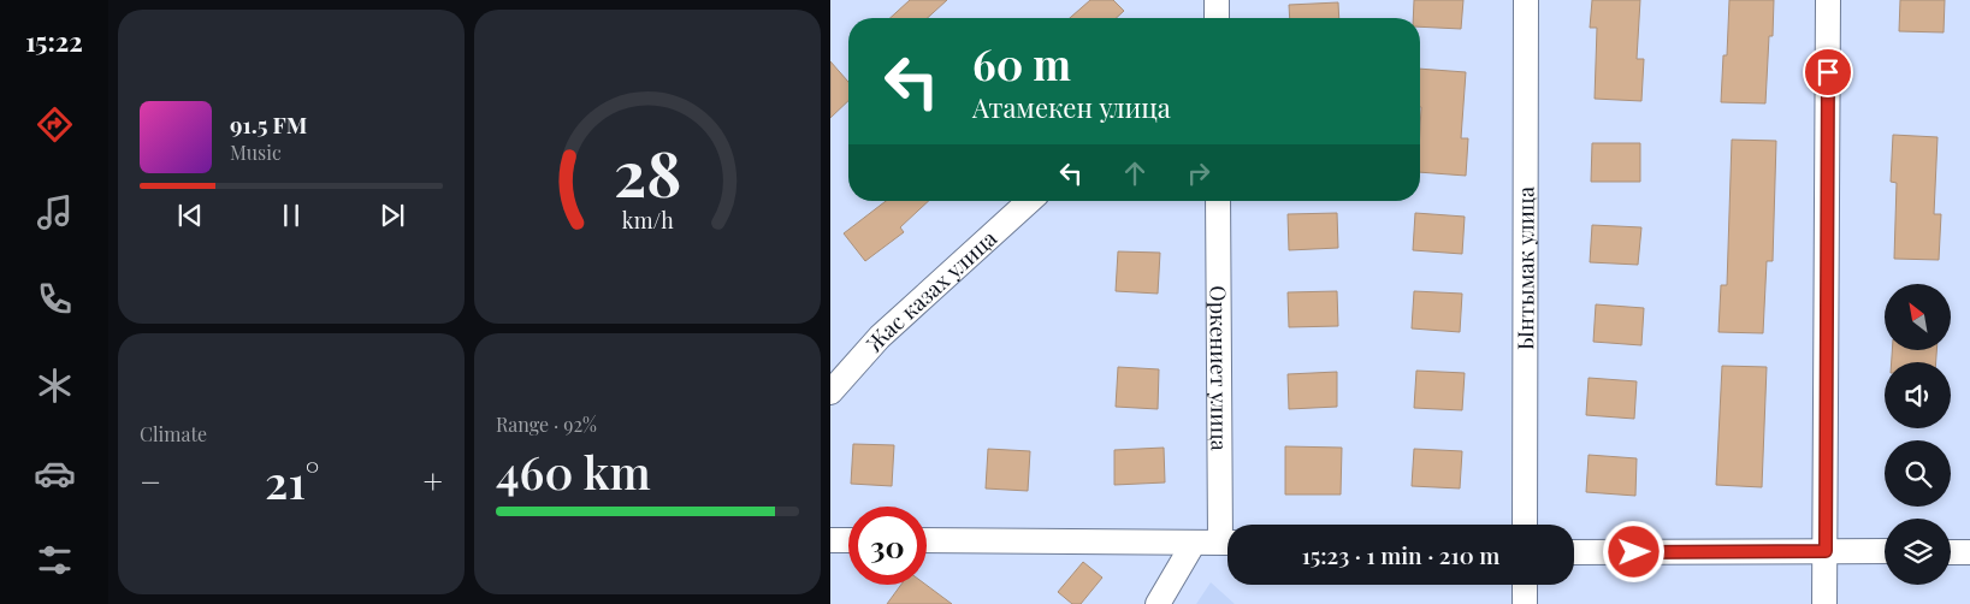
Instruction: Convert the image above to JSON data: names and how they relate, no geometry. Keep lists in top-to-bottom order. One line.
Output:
{"streets":{"street":["Ынтымак улица","Жас казах улица","Оркениет улица"]},"north":"top left","page":{"tabs":"15:22","turn":["60 m","Атамекен улица"],"song":["91.5 FM","Music"],"tile":["Climate",["Range · 92%","460 km"]],"heat":["−","21°","+"],"limit":"30","trip":"15:23 · 1 min · 210 m","gauge":["28","km/h"]}}
